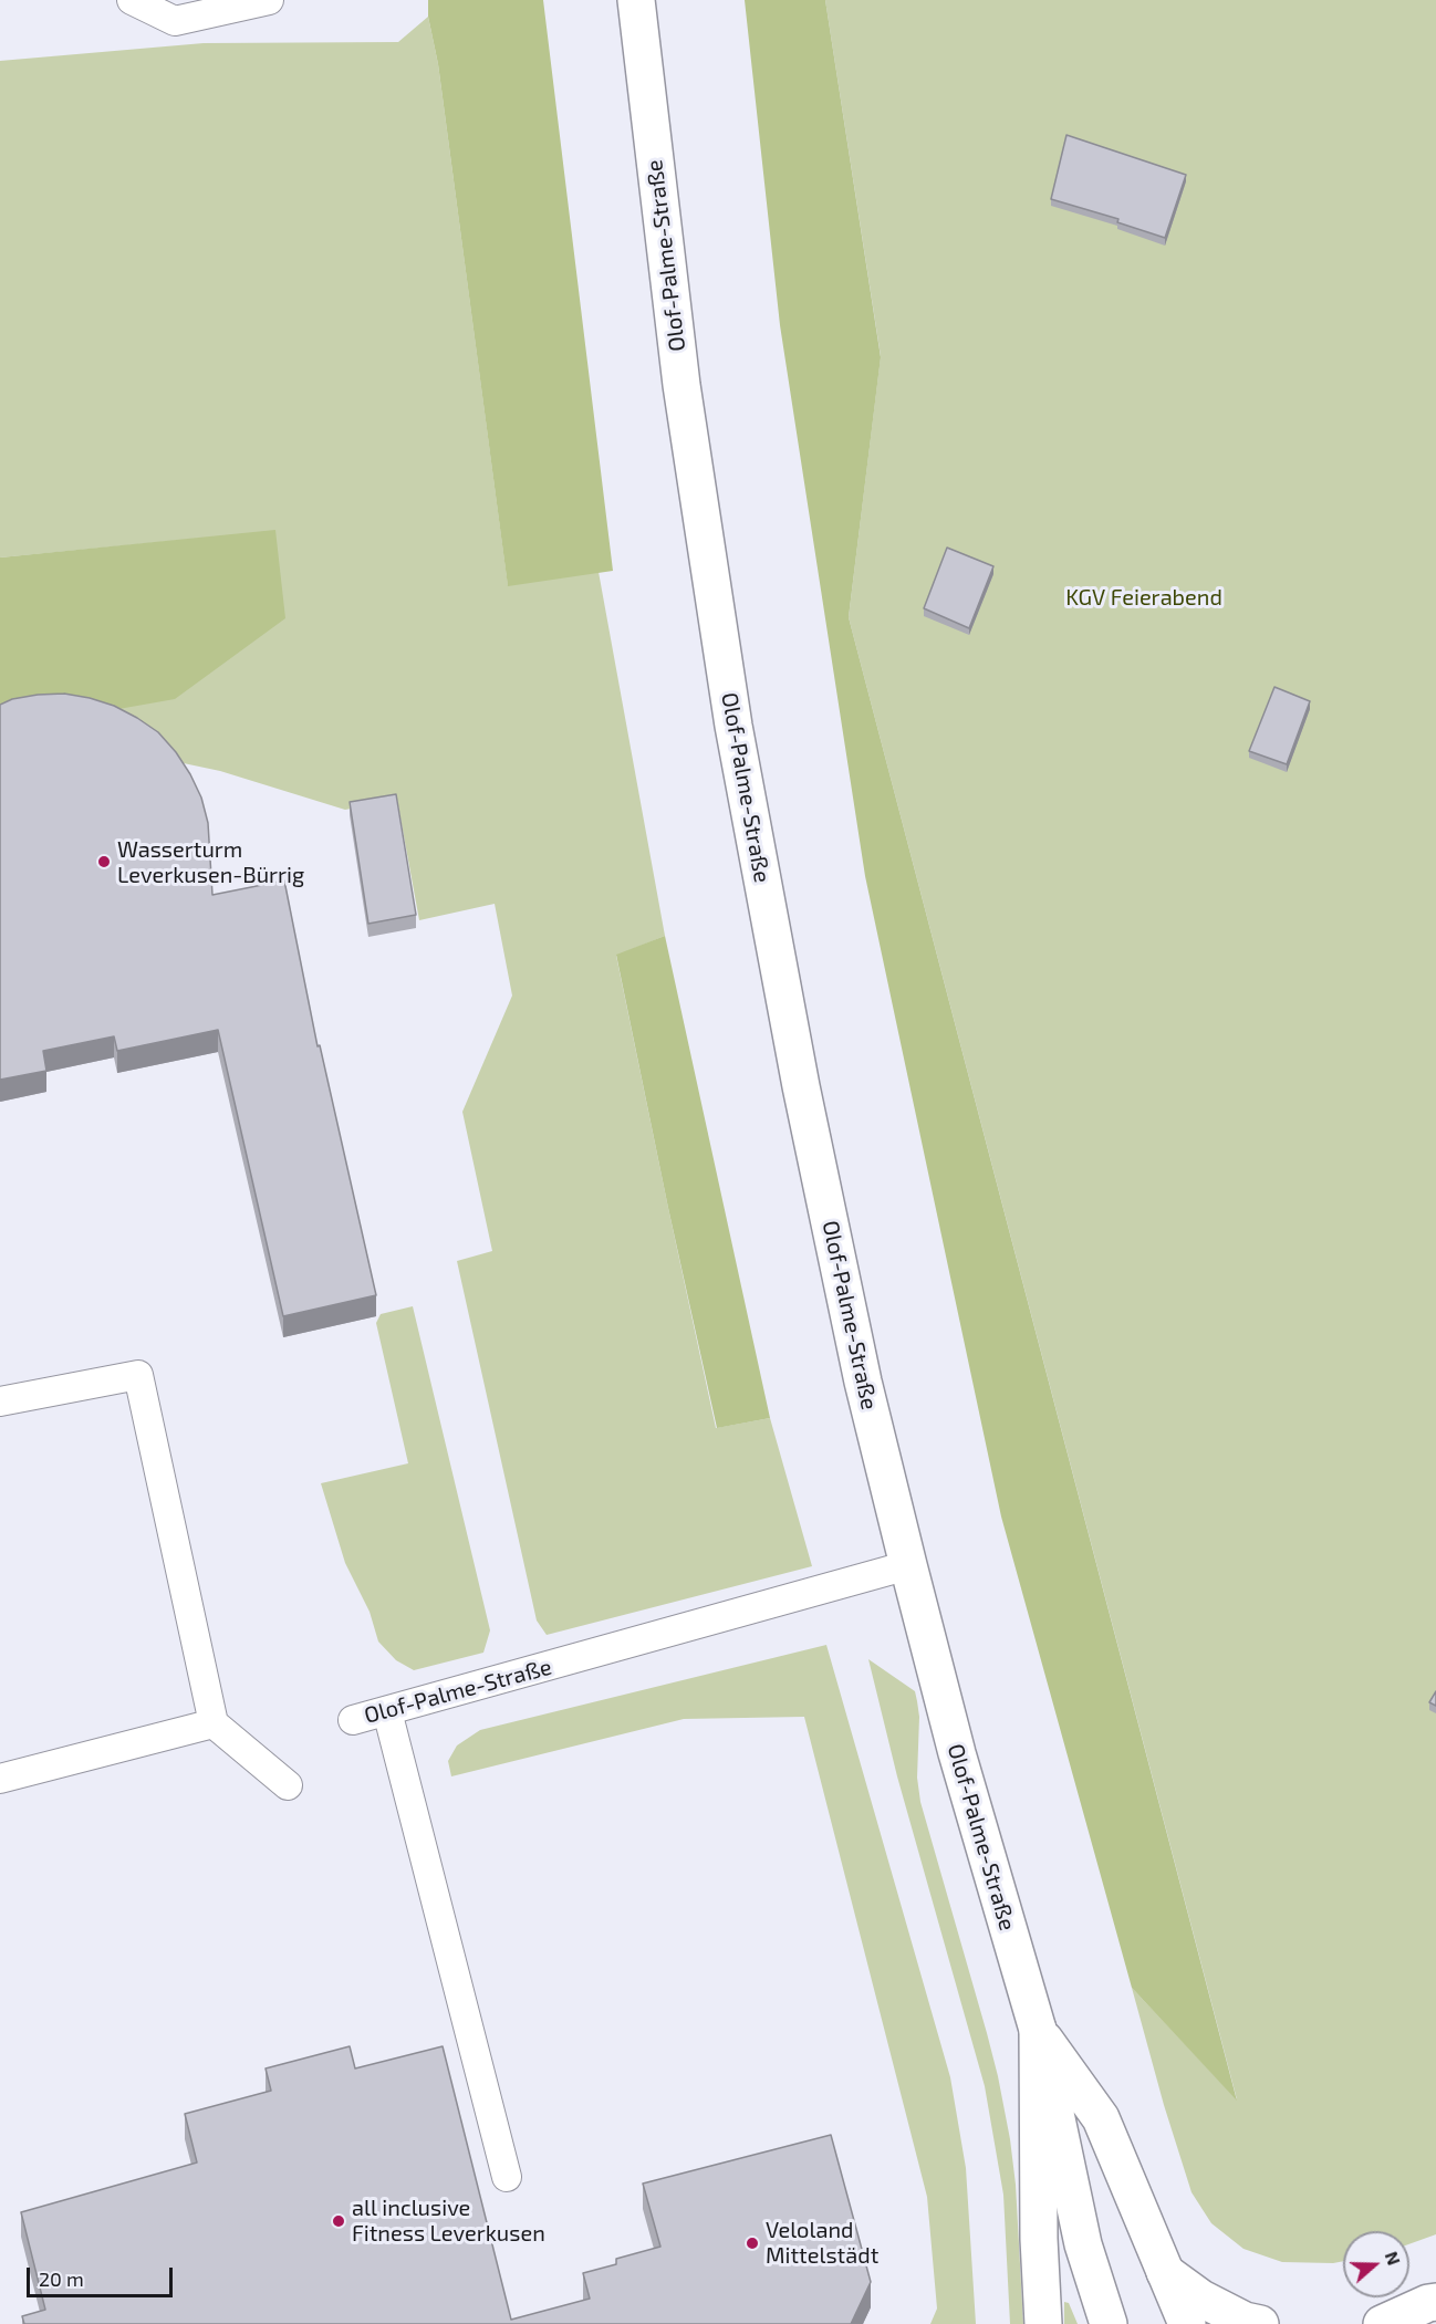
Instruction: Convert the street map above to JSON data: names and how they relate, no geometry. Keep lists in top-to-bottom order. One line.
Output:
{"streets":{"main road":["Olof-Palme-Straße"]},"parks":["KGV Feierabend"],"places":["Wasserturm Leverkusen-Bürrig","all inclusive Fitness Leverkusen","Veloland Mittelstädt"],"scale_bar":"20 m","north":"right"}
